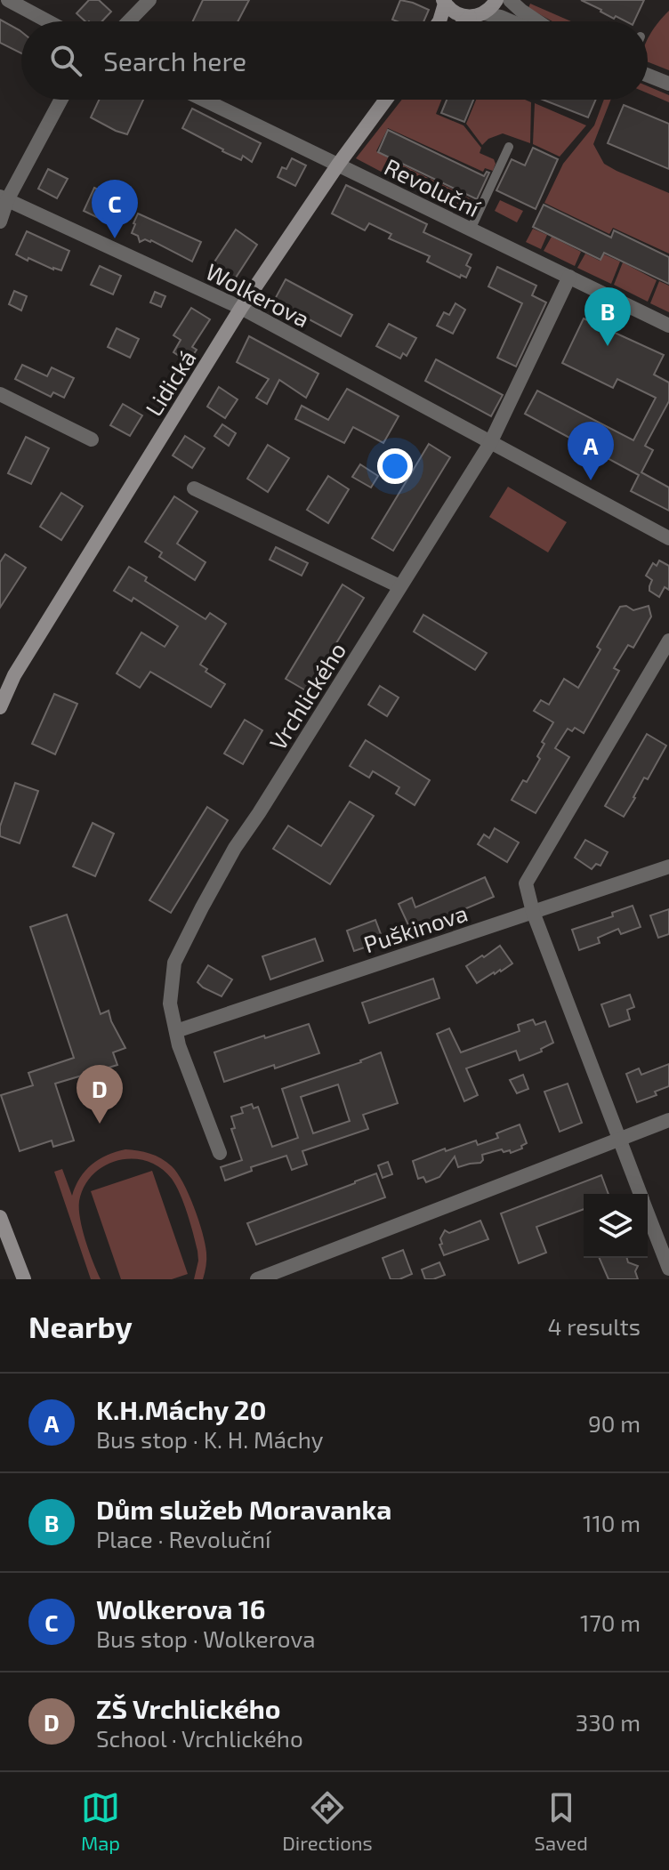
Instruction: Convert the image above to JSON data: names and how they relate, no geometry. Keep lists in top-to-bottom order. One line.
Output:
{"streets":{"main road":["Lidická"],"street":["Revoluční","Wolkerova","Vrchlického","Puškinova"]},"crossings":[["Revoluční","Lidická"],["Revoluční","Vrchlického"],["Wolkerova","Lidická"],["Wolkerova","Vrchlického"],["Vrchlického","Puškinova"]],"page":{"search":"Search here","pins":["C","B","A","D"],"heading":["Nearby","4 results"],"list":[{"mark":"A","name":"K.H.Máchy 20","note":"Bus stop · K. H. Máchy","value":"90 m"},{"mark":"B","name":"Dům služeb Moravanka","note":"Place · Revoluční","value":"110 m"},{"mark":"C","name":"Wolkerova 16","note":"Bus stop · Wolkerova","value":"170 m"},{"mark":"D","name":"ZŠ Vrchlického","note":"School · Vrchlického","value":"330 m"}],"nav":["Map","Directions","Saved"]}}
